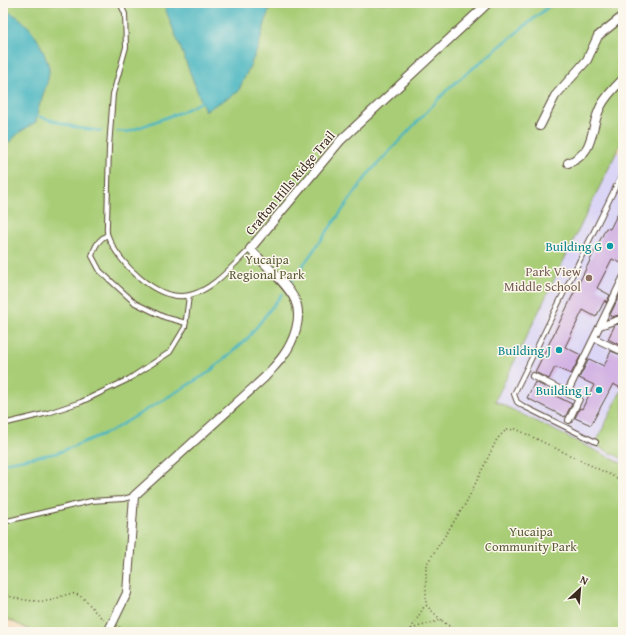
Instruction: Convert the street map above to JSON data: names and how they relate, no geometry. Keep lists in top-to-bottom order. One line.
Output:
{"streets":{"street":["Crafton Hills Ridge Trail"]},"parks":["Yucaipa Regional Park","Yucaipa Community Park"],"places":["Building G","Park View Middle School","Building J","Building L"],"north":"top right"}
